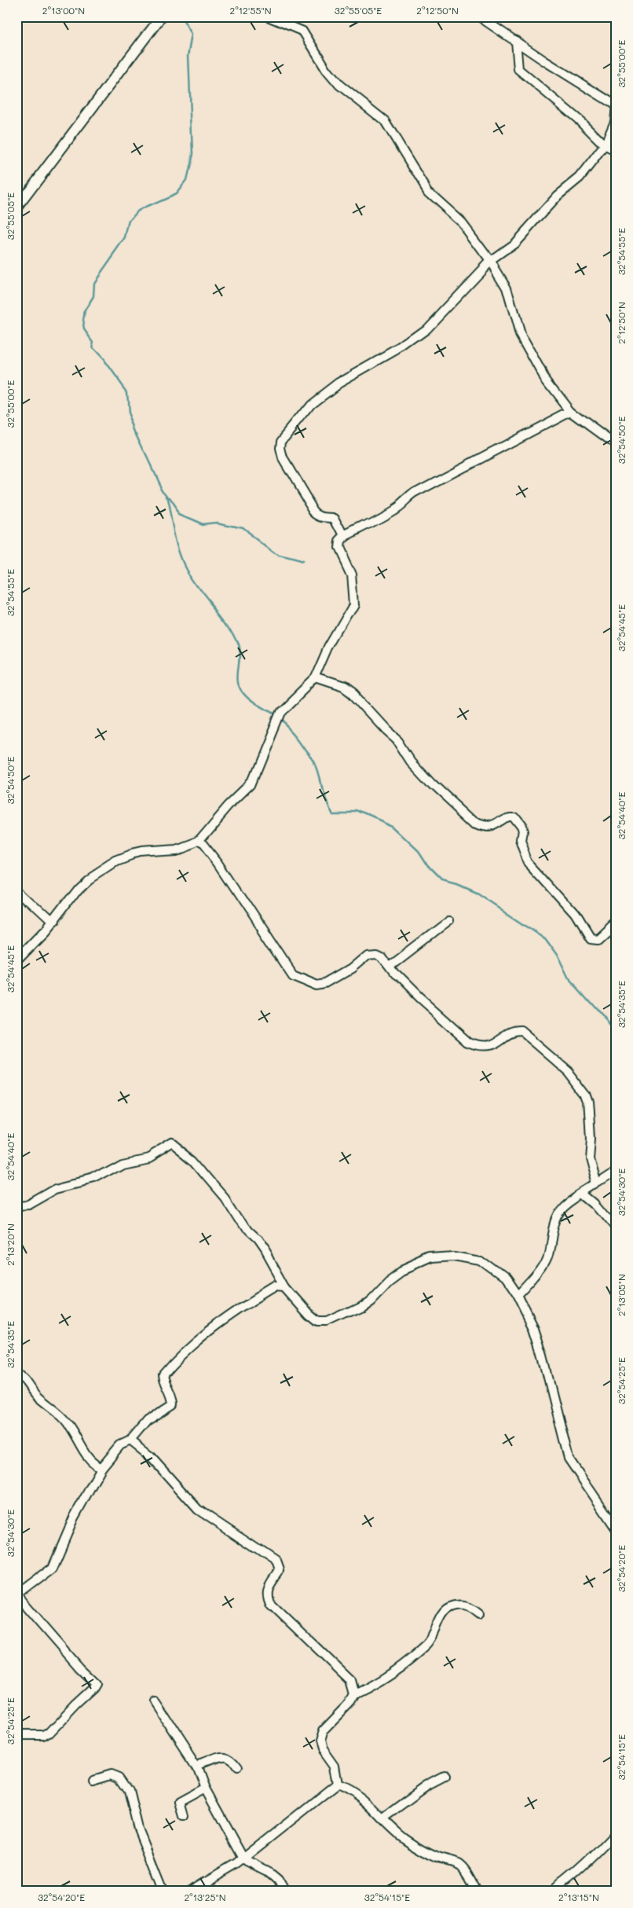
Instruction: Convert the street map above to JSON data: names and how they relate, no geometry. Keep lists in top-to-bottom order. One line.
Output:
{"coordinates":["2°13'00\"N","2°12'55\"N","32°55'05\"E","2°12'50\"N","32°55'00\"E","32°54'55\"E","32°54'50\"E","32°54'45\"E","32°54'40\"E","32°54'35\"E","32°54'30\"E","2°13'20\"N","2°13'05\"N","32°54'25\"E","32°54'20\"E","32°54'15\"E","2°13'25\"N","2°13'15\"N"]}
